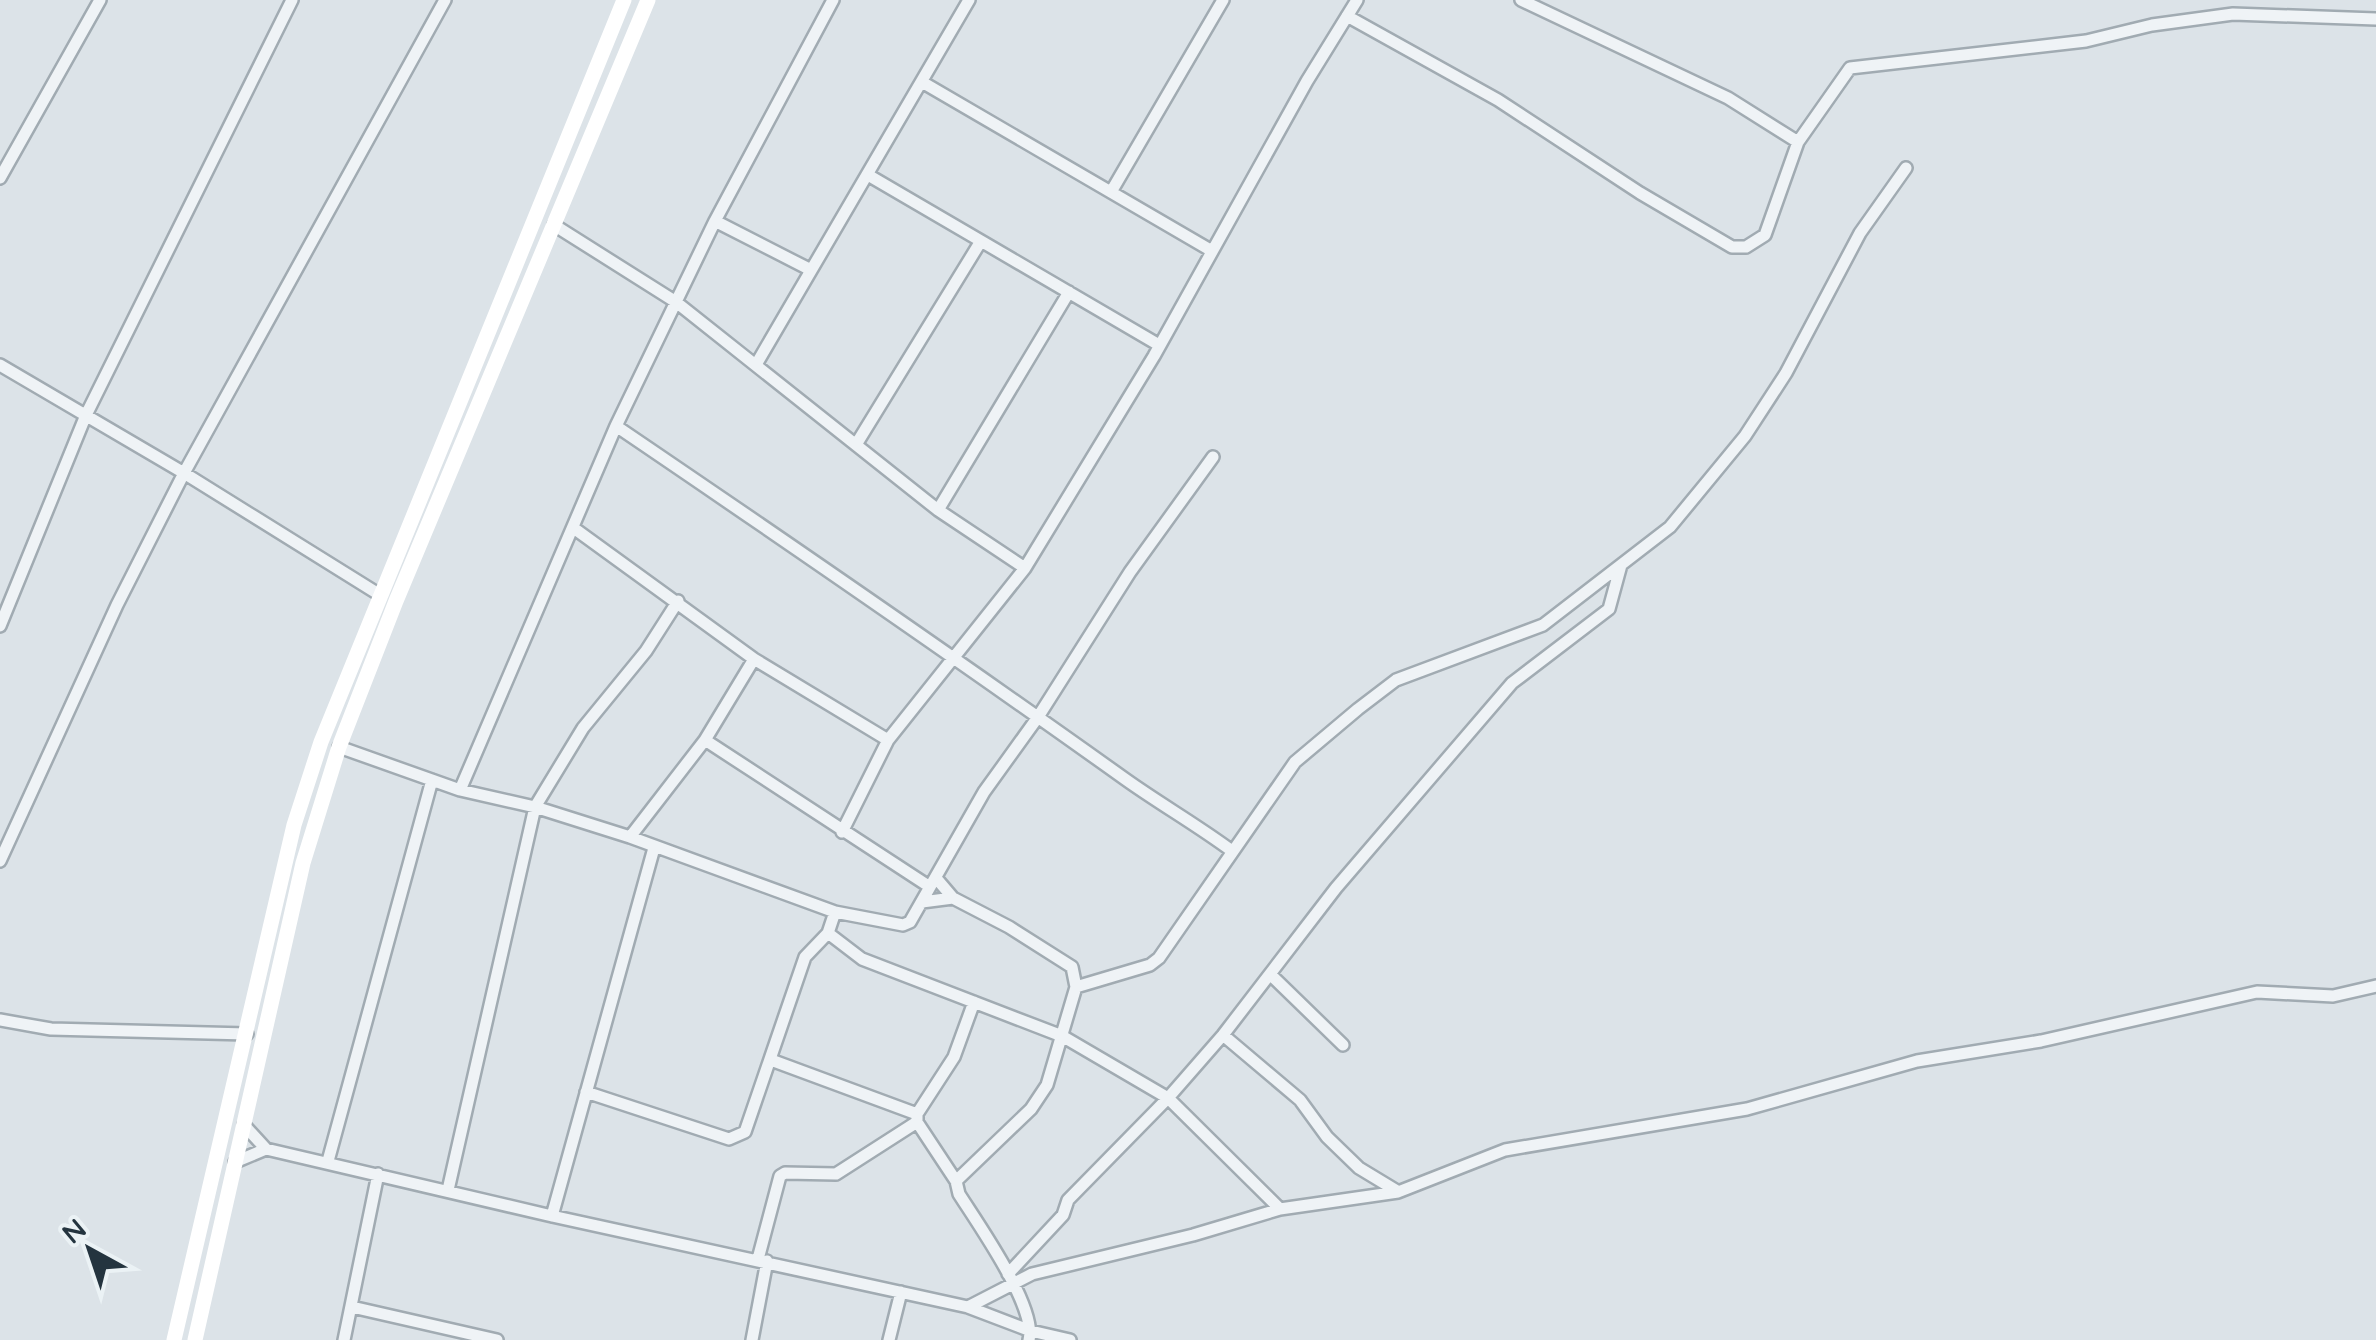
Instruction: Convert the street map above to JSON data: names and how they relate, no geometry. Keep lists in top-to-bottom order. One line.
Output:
{"north":"top left"}
